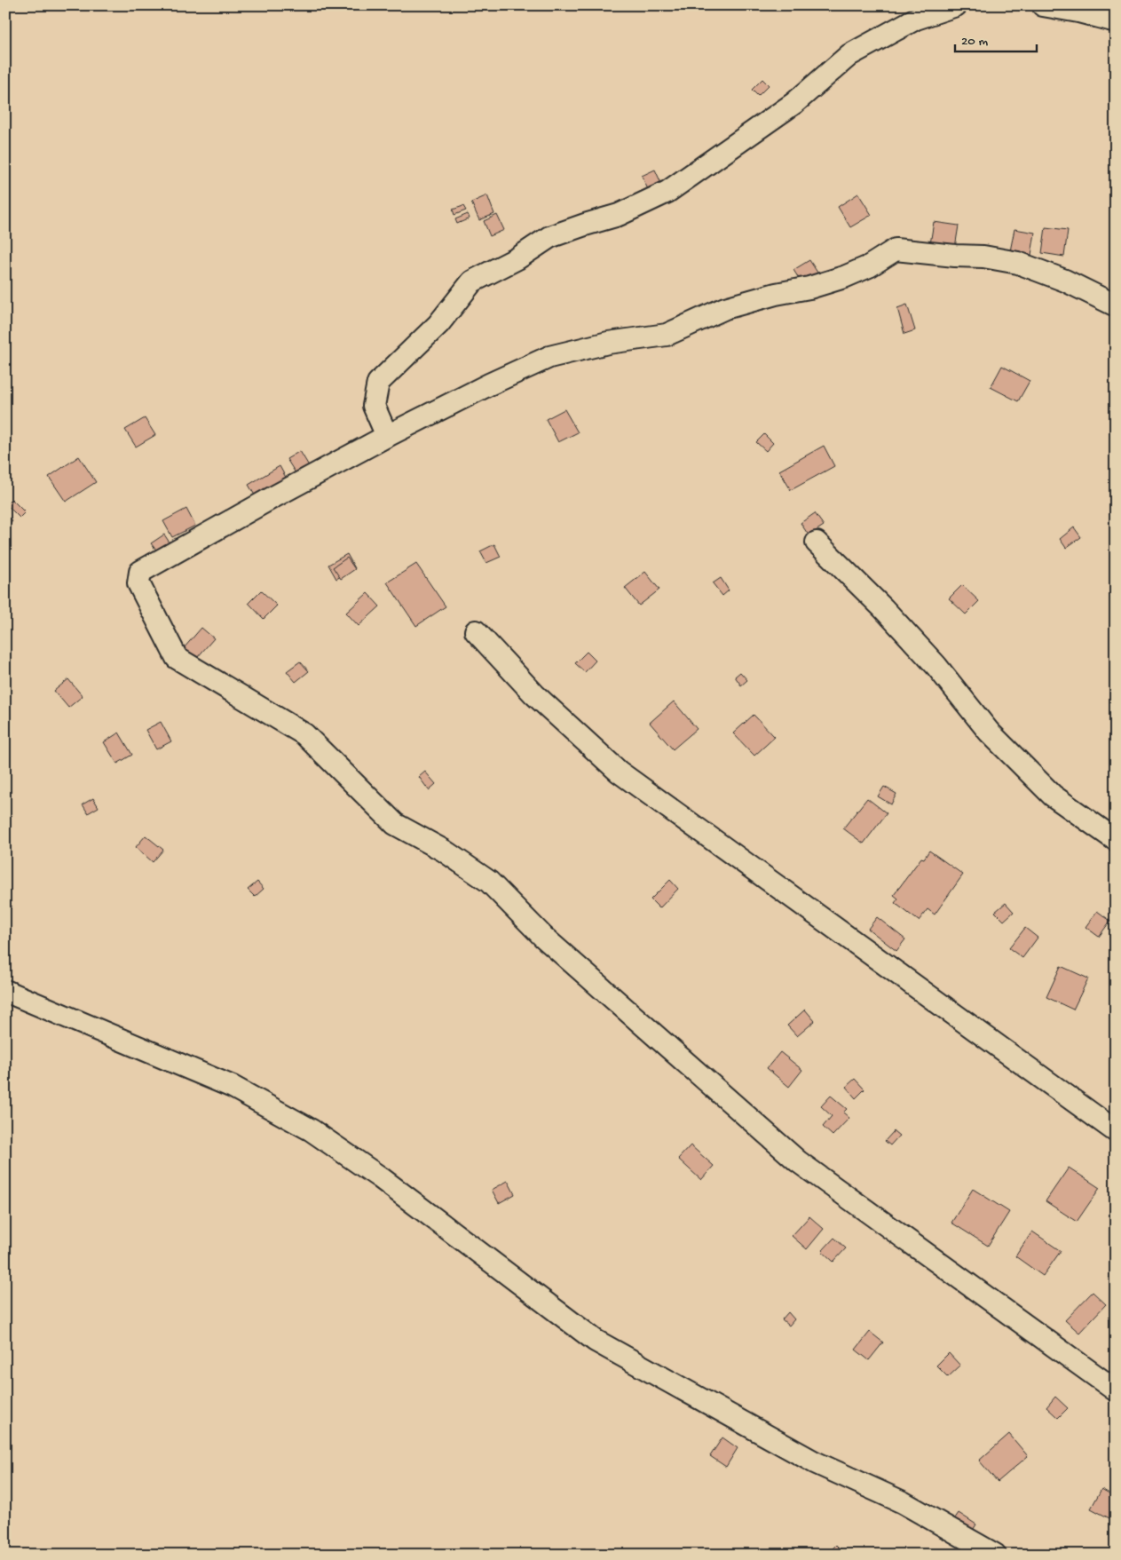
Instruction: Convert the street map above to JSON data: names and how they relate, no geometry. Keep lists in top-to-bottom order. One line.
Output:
{"scale_bar":"20 m"}
